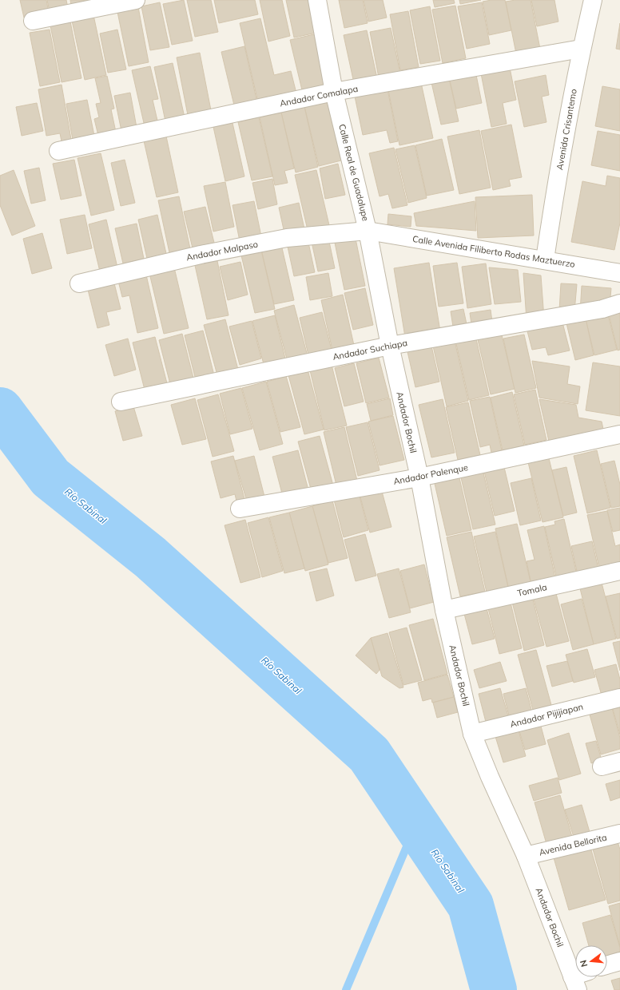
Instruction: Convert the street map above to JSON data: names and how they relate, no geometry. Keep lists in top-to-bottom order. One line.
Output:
{"streets":{"street":["Andador Comalapa","Avenida Crisantemo","Calle Real de Guadalupe","Andador Malpaso","Calle Avenida Filiberto Rodas Maztuerzo","Andador Suchiapa","Andador Bochil","Andador Palenque","Tomala","Andador Pijijiapan","Avenida Bellorita"]},"crossings":[["Andador Comalapa","Avenida Crisantemo"],["Andador Comalapa","Calle Real de Guadalupe"],["Avenida Crisantemo","Calle Avenida Filiberto Rodas Maztuerzo"],["Calle Real de Guadalupe","Andador Malpaso"],["Calle Real de Guadalupe","Calle Avenida Filiberto Rodas Maztuerzo"],["Calle Real de Guadalupe","Andador Suchiapa"],["Calle Real de Guadalupe","Andador Bochil"],["Andador Malpaso","Calle Avenida Filiberto Rodas Maztuerzo"],["Andador Suchiapa","Andador Bochil"],["Andador Bochil","Andador Palenque"],["Andador Bochil","Tomala"],["Andador Bochil","Andador Pijijiapan"],["Andador Bochil","Avenida Bellorita"]],"water":["Río Sabinal"],"north":"left"}
